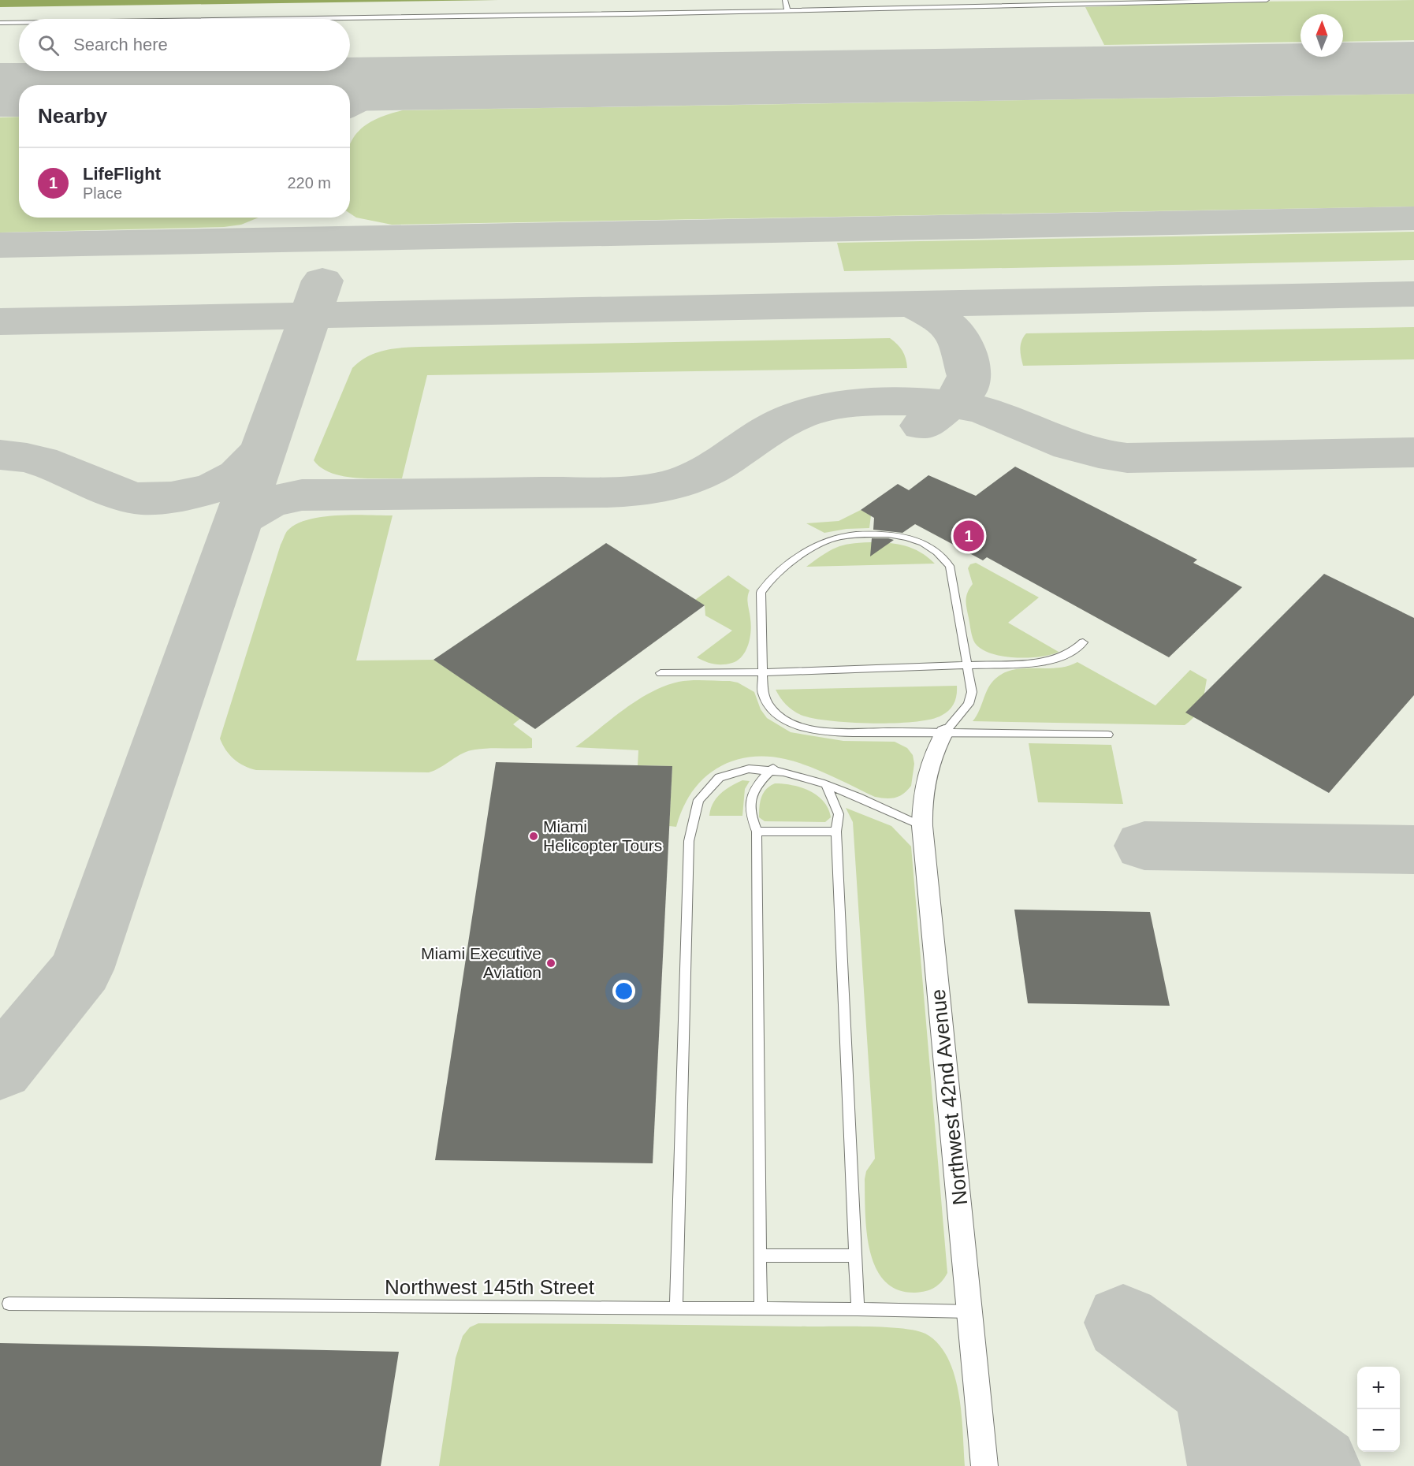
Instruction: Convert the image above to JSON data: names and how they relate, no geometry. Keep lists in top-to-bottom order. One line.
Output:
{"streets":{"street":["Northwest 42nd Avenue"],"lane":["Northwest 145th Street"]},"crossings":[["Northwest 42nd Avenue","Northwest 145th Street"]],"places":["Miami Helicopter Tours","Miami Executive Aviation"],"north":"top","page":{"search":"Search here","heading":"Nearby","list":[{"mark":"1","name":"LifeFlight","note":"Place","value":"220 m"}],"pins":"1","map_buttons":["+","−"]}}
